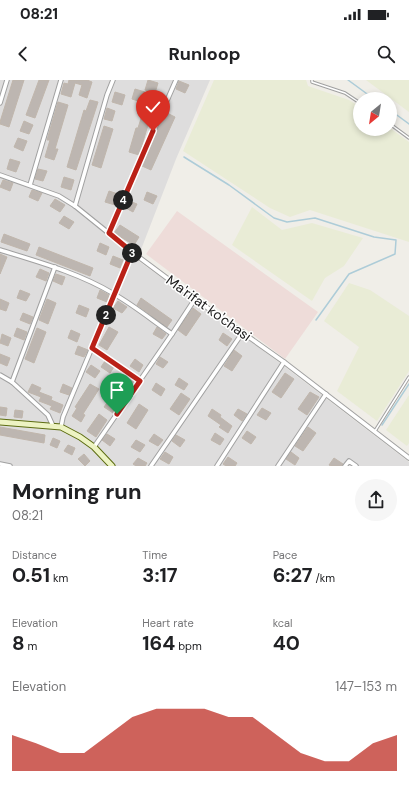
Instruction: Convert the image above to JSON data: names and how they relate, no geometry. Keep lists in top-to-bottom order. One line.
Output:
{"streets":{"street":["Ma'rifat ko'chasi"]},"north":"bottom left","page":{"status":"08:21","header":"Runloop","pins":["4","3","2"],"heading":["Morning run","08:21"],"stats":[["Distance","0.51 km"],["Time","3:17"],["Pace","6:27 /km"],["Elevation","8 m"],["Heart rate","164 bpm"],["kcal","40"]],"chart":["Elevation","147–153 m"]}}
